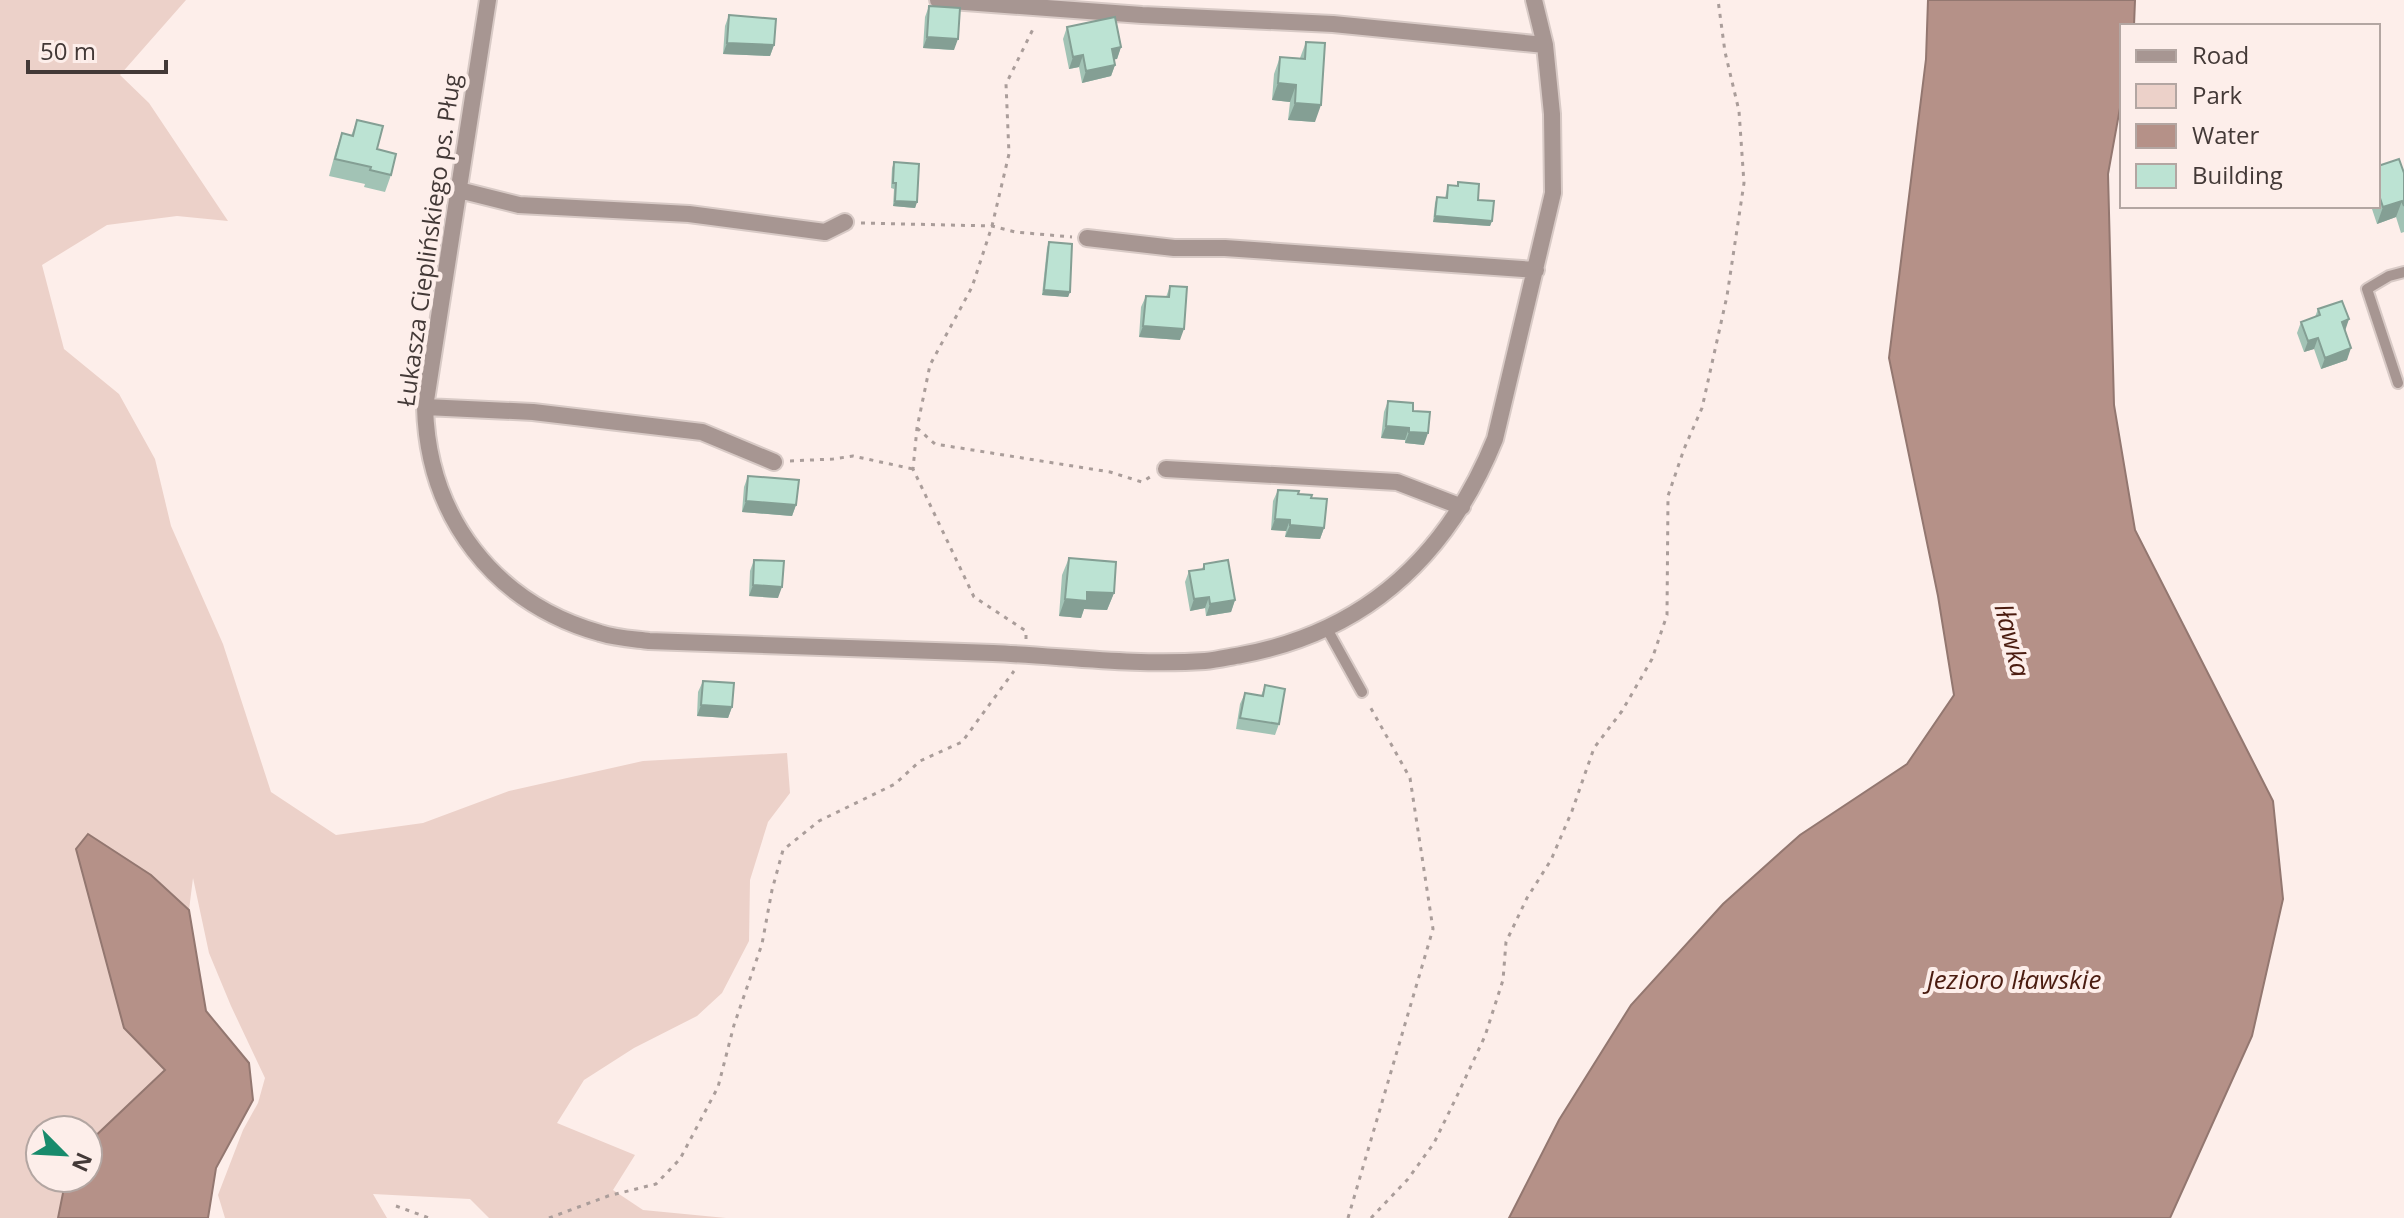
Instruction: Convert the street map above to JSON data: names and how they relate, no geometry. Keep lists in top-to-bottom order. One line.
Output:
{"streets":{"street":["Łukasza Cieplińskiego ps. Pług"]},"water":["Iławka","Jezioro Iławskie"],"legend":["Road","Park","Water","Building"],"scale_bar":"50 m","north":"bottom right"}
